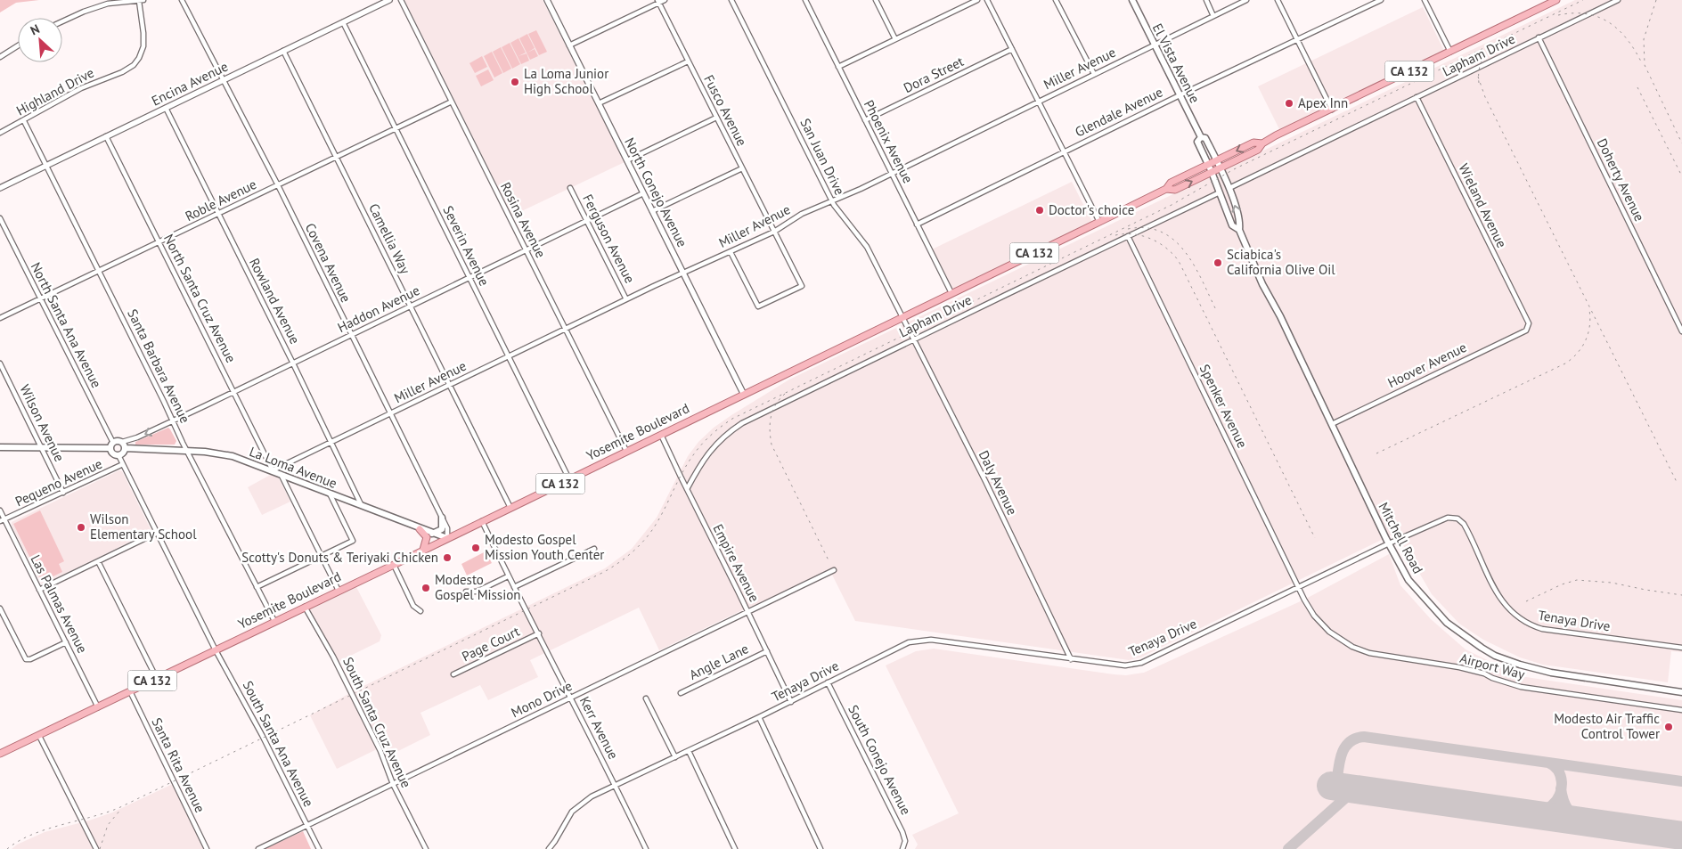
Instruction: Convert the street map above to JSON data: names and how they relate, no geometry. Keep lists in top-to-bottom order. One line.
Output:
{"streets":{"main road":["El Vista Avenue","CA 132","Yosemite Boulevard","La Loma Avenue","Mitchell Road"],"street":["Lapham Drive","Miller Avenue","Dora Street","Encina Avenue","Highland Drive","Fusco Avenue","Glendale Avenue","Phoenix Avenue","San Juan Drive","Doherty Avenue","North Conejo Avenue","Roble Avenue","Wieland Avenue","Rosina Avenue","Camellia Way","Ferguson Avenue","Severin Avenue","Covena Avenue","North Santa Cruz Avenue","Rowland Avenue","Haddon Avenue","North Santa Ana Avenue","Hoover Avenue","Santa Barbara Avenue","Spenker Avenue","Wilson Avenue","Pequeno Avenue","Daly Avenue","Empire Avenue","Las Palmas Avenue","Tenaya Drive","Page Court","Angle Lane","Airport Way","Mono Drive","South Santa Cruz Avenue","Kerr Avenue","South Santa Ana Avenue","South Conejo Avenue","Santa Rita Avenue"]},"crossings":[["Lapham Drive","Doherty Avenue"],["Lapham Drive","Wieland Avenue"],["Lapham Drive","Spenker Avenue"],["Lapham Drive","Daly Avenue"],["Lapham Drive","Mitchell Road"],["Lapham Drive","Empire Avenue"],["El Vista Avenue","Miller Avenue"],["El Vista Avenue","Glendale Avenue"],["El Vista Avenue","Yosemite Boulevard"],["El Vista Avenue","Mitchell Road"],["Miller Avenue","Fusco Avenue"],["Miller Avenue","Phoenix Avenue"],["Miller Avenue","San Juan Drive"],["Miller Avenue","North Conejo Avenue"],["Miller Avenue","Rosina Avenue"],["Miller Avenue","Camellia Way"],["Miller Avenue","Ferguson Avenue"],["Miller Avenue","Severin Avenue"],["Miller Avenue","Covena Avenue"],["Miller Avenue","North Santa Cruz Avenue"],["Miller Avenue","Rowland Avenue"],["Miller Avenue","La Loma Avenue"],["Dora Street","Phoenix Avenue"],["Encina Avenue","Camellia Way"],["Encina Avenue","Severin Avenue"],["Encina Avenue","Covena Avenue"],["Encina Avenue","North Santa Cruz Avenue"],["Encina Avenue","Rowland Avenue"],["Encina Avenue","Santa Barbara Avenue"],["Highland Drive","Santa Barbara Avenue"],["Glendale Avenue","Phoenix Avenue"],["Phoenix Avenue","Yosemite Boulevard"],["San Juan Drive","Yosemite Boulevard"],["San Juan Drive","Daly Avenue"],["North Conejo Avenue","Haddon Avenue"],["North Conejo Avenue","Yosemite Boulevard"],["Roble Avenue","Rosina Avenue"],["Roble Avenue","Camellia Way"],["Roble Avenue","Severin Avenue"],["Roble Avenue","Covena Avenue"],["Roble Avenue","North Santa Cruz Avenue"],["Roble Avenue","Rowland Avenue"],["Roble Avenue","North Santa Ana Avenue"],["Roble Avenue","Santa Barbara Avenue"],["Wieland Avenue","Hoover Avenue"],["Rosina Avenue","Haddon Avenue"],["Rosina Avenue","Yosemite Boulevard"],["Camellia Way","Haddon Avenue"],["Camellia Way","Yosemite Boulevard"],["Ferguson Avenue","Haddon Avenue"],["Severin Avenue","Haddon Avenue"],["Severin Avenue","Yosemite Boulevard"],["Covena Avenue","Haddon Avenue"],["Covena Avenue","Yosemite Boulevard"],["Covena Avenue","La Loma Avenue"],["North Santa Cruz Avenue","Haddon Avenue"],["North Santa Cruz Avenue","La Loma Avenue"],["Rowland Avenue","Haddon Avenue"],["Rowland Avenue","La Loma Avenue"],["Haddon Avenue","North Santa Ana Avenue"],["Haddon Avenue","Santa Barbara Avenue"],["Haddon Avenue","La Loma Avenue"],["North Santa Ana Avenue","La Loma Avenue"],["Hoover Avenue","Mitchell Road"],["Santa Barbara Avenue","Yosemite Boulevard"],["Santa Barbara Avenue","La Loma Avenue"],["Spenker Avenue","Tenaya Drive"],["Spenker Avenue","Airport Way"],["Wilson Avenue","Pequeno Avenue"],["Yosemite Boulevard","La Loma Avenue"],["Yosemite Boulevard","Daly Avenue"],["Yosemite Boulevard","Mitchell Road"],["Yosemite Boulevard","Empire Avenue"],["Yosemite Boulevard","Las Palmas Avenue"],["Yosemite Boulevard","South Santa Cruz Avenue"],["Yosemite Boulevard","Kerr Avenue"],["Yosemite Boulevard","South Santa Ana Avenue"],["Yosemite Boulevard","Santa Rita Avenue"],["Pequeno Avenue","Las Palmas Avenue"],["Daly Avenue","Tenaya Drive"],["Mitchell Road","Tenaya Drive"],["Empire Avenue","Tenaya Drive"],["Empire Avenue","Angle Lane"],["Empire Avenue","Mono Drive"],["Tenaya Drive","Airport Way"],["Tenaya Drive","Kerr Avenue"],["Tenaya Drive","South Conejo Avenue"],["Page Court","Kerr Avenue"],["Mono Drive","South Santa Cruz Avenue"],["Mono Drive","Kerr Avenue"],["Mono Drive","South Santa Ana Avenue"]],"places":["La Loma Junior High School","Apex Inn","Doctor's choice","Sciabica's California Olive Oil","Wilson Elementary School","Modesto Gospel Mission Youth Center","Scotty's Donuts & Teriyaki Chicken","Modesto Gospel Mission","Modesto Air Traffic Control Tower"],"north":"top left"}
